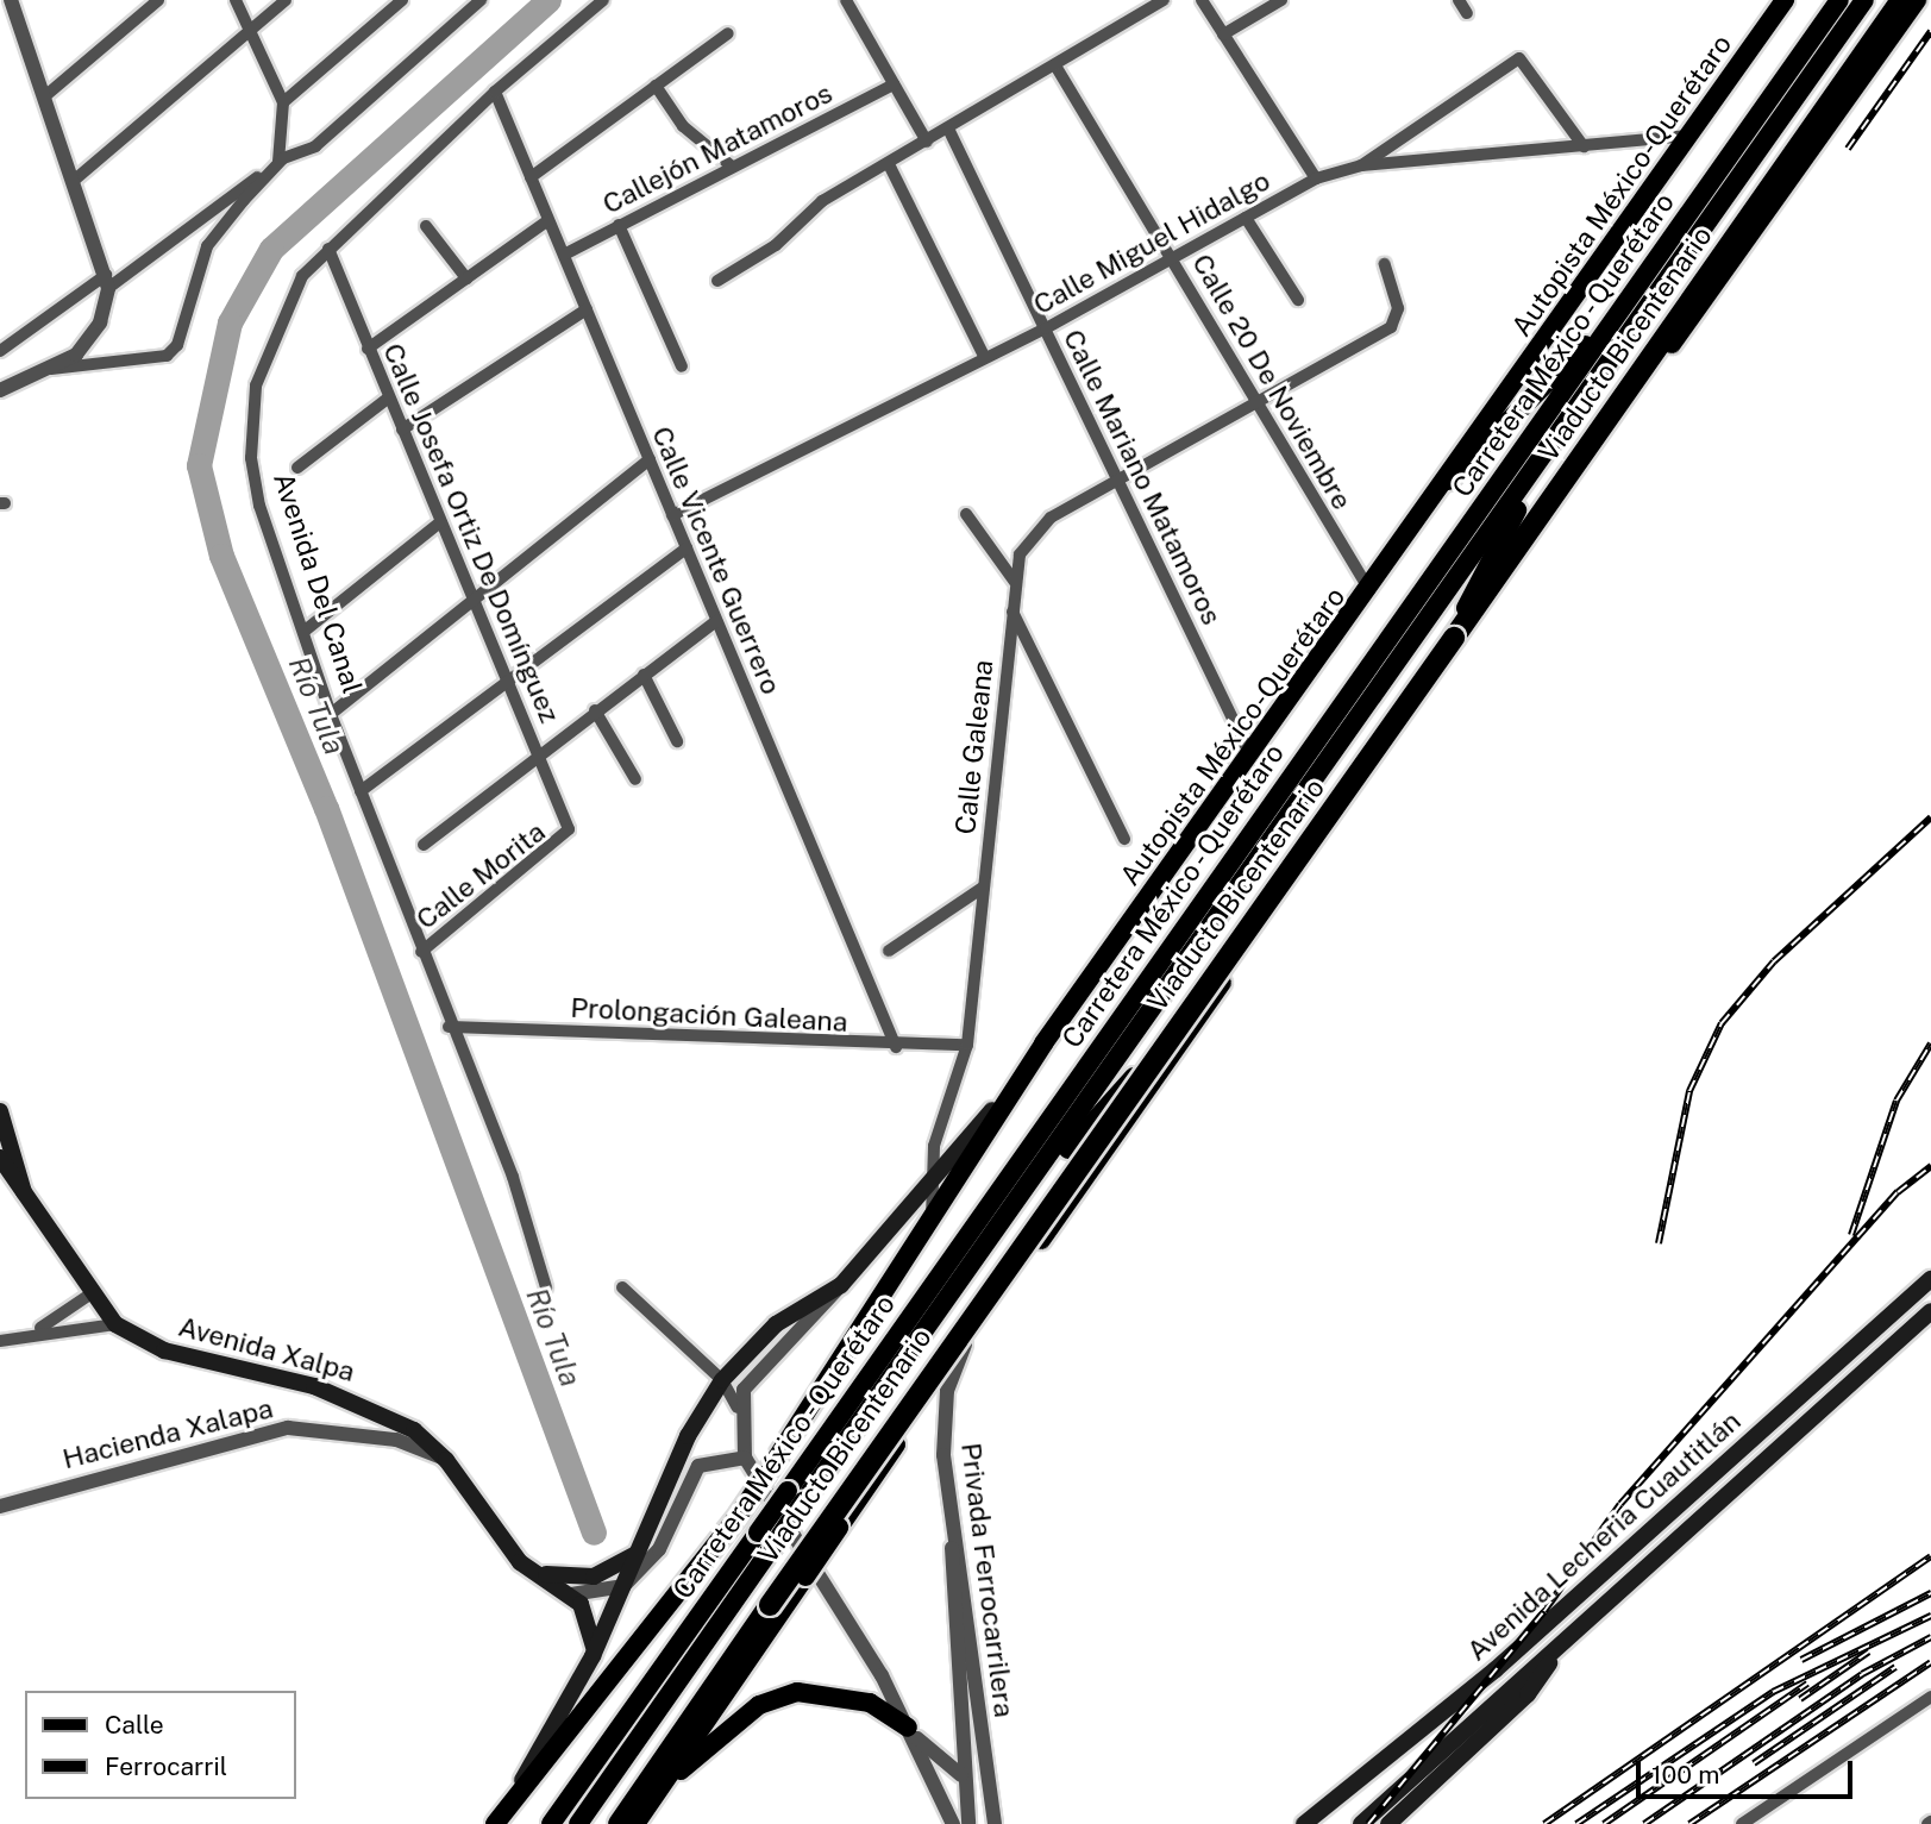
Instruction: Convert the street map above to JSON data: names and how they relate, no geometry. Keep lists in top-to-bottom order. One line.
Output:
{"streets":{"highway":["Viaducto Bicentenario"],"main road":["Autopista México-Querétaro","Carretera México - Querétaro","Avenida Xalpa","Avenida Lecheria Cuautitlán"],"street":["Callejón Matamoros","Calle Miguel Hidalgo","Calle 20 De Noviembre","Calle Mariano Matamoros","Calle Josefa Ortiz De Domínguez","Calle Vicente Guerrero","Avenida Del Canal","Calle Galeana","Calle Morita","Prolongación Galeana","Hacienda Xalapa","Privada Ferrocarrilera"]},"crossings":[["Callejón Matamoros","Calle Vicente Guerrero"],["Autopista México-Querétaro","Calle Miguel Hidalgo"],["Autopista México-Querétaro","Calle 20 De Noviembre"],["Autopista México-Querétaro","Calle Mariano Matamoros"],["Autopista México-Querétaro","Calle Galeana"],["Calle Miguel Hidalgo","Calle 20 De Noviembre"],["Calle Miguel Hidalgo","Calle Mariano Matamoros"],["Calle Miguel Hidalgo","Calle Vicente Guerrero"],["Calle 20 De Noviembre","Calle Galeana"],["Calle Mariano Matamoros","Calle Galeana"],["Calle Josefa Ortiz De Domínguez","Avenida Del Canal"],["Calle Josefa Ortiz De Domínguez","Calle Morita"],["Calle Vicente Guerrero","Avenida Del Canal"],["Calle Vicente Guerrero","Prolongación Galeana"],["Avenida Del Canal","Calle Morita"],["Avenida Del Canal","Prolongación Galeana"],["Calle Galeana","Prolongación Galeana"],["Avenida Xalpa","Hacienda Xalapa"]],"water":["Río Tula"],"legend":["Calle","Ferrocarril"],"scale_bar":"100 m"}
